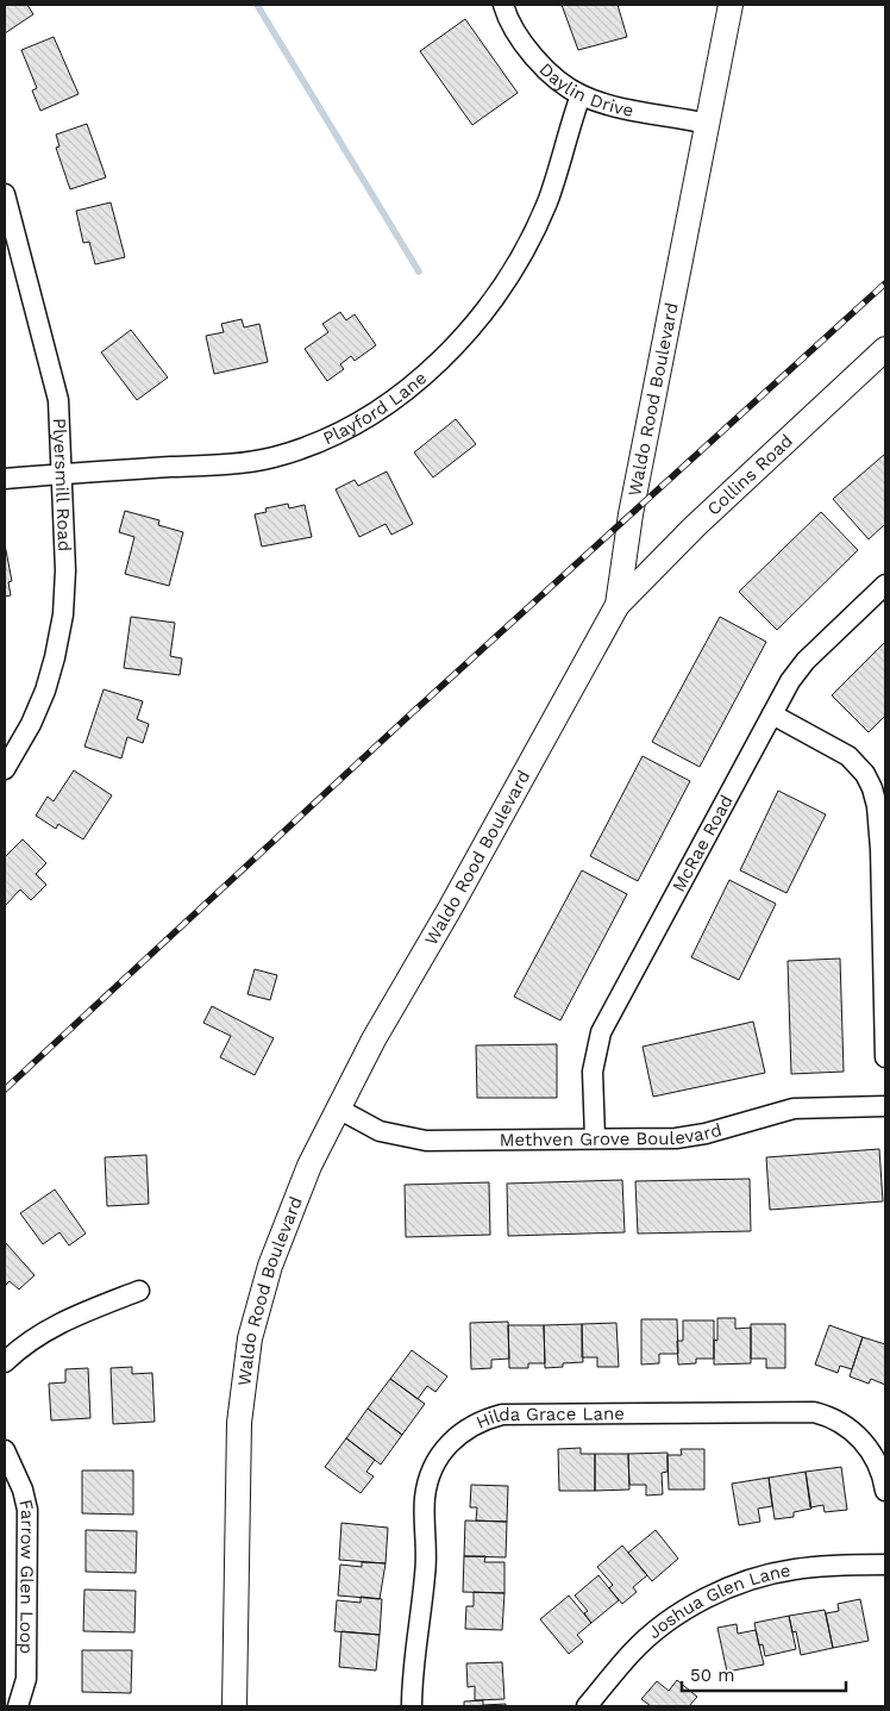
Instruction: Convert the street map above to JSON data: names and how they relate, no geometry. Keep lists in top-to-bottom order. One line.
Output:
{"streets":{"street":["Daylin Drive","Waldo Rood Boulevard","Playford Lane","Collins Road","Plyersmill Road","McRae Road","Methven Grove Boulevard","Hilda Grace Lane","Farrow Glen Loop","Joshua Glen Lane"]},"crossings":[["Daylin Drive","Waldo Rood Boulevard"],["Daylin Drive","Playford Lane"],["Waldo Rood Boulevard","Collins Road"],["Waldo Rood Boulevard","Methven Grove Boulevard"],["Playford Lane","Plyersmill Road"],["McRae Road","Methven Grove Boulevard"]],"scale_bar":"50 m"}
